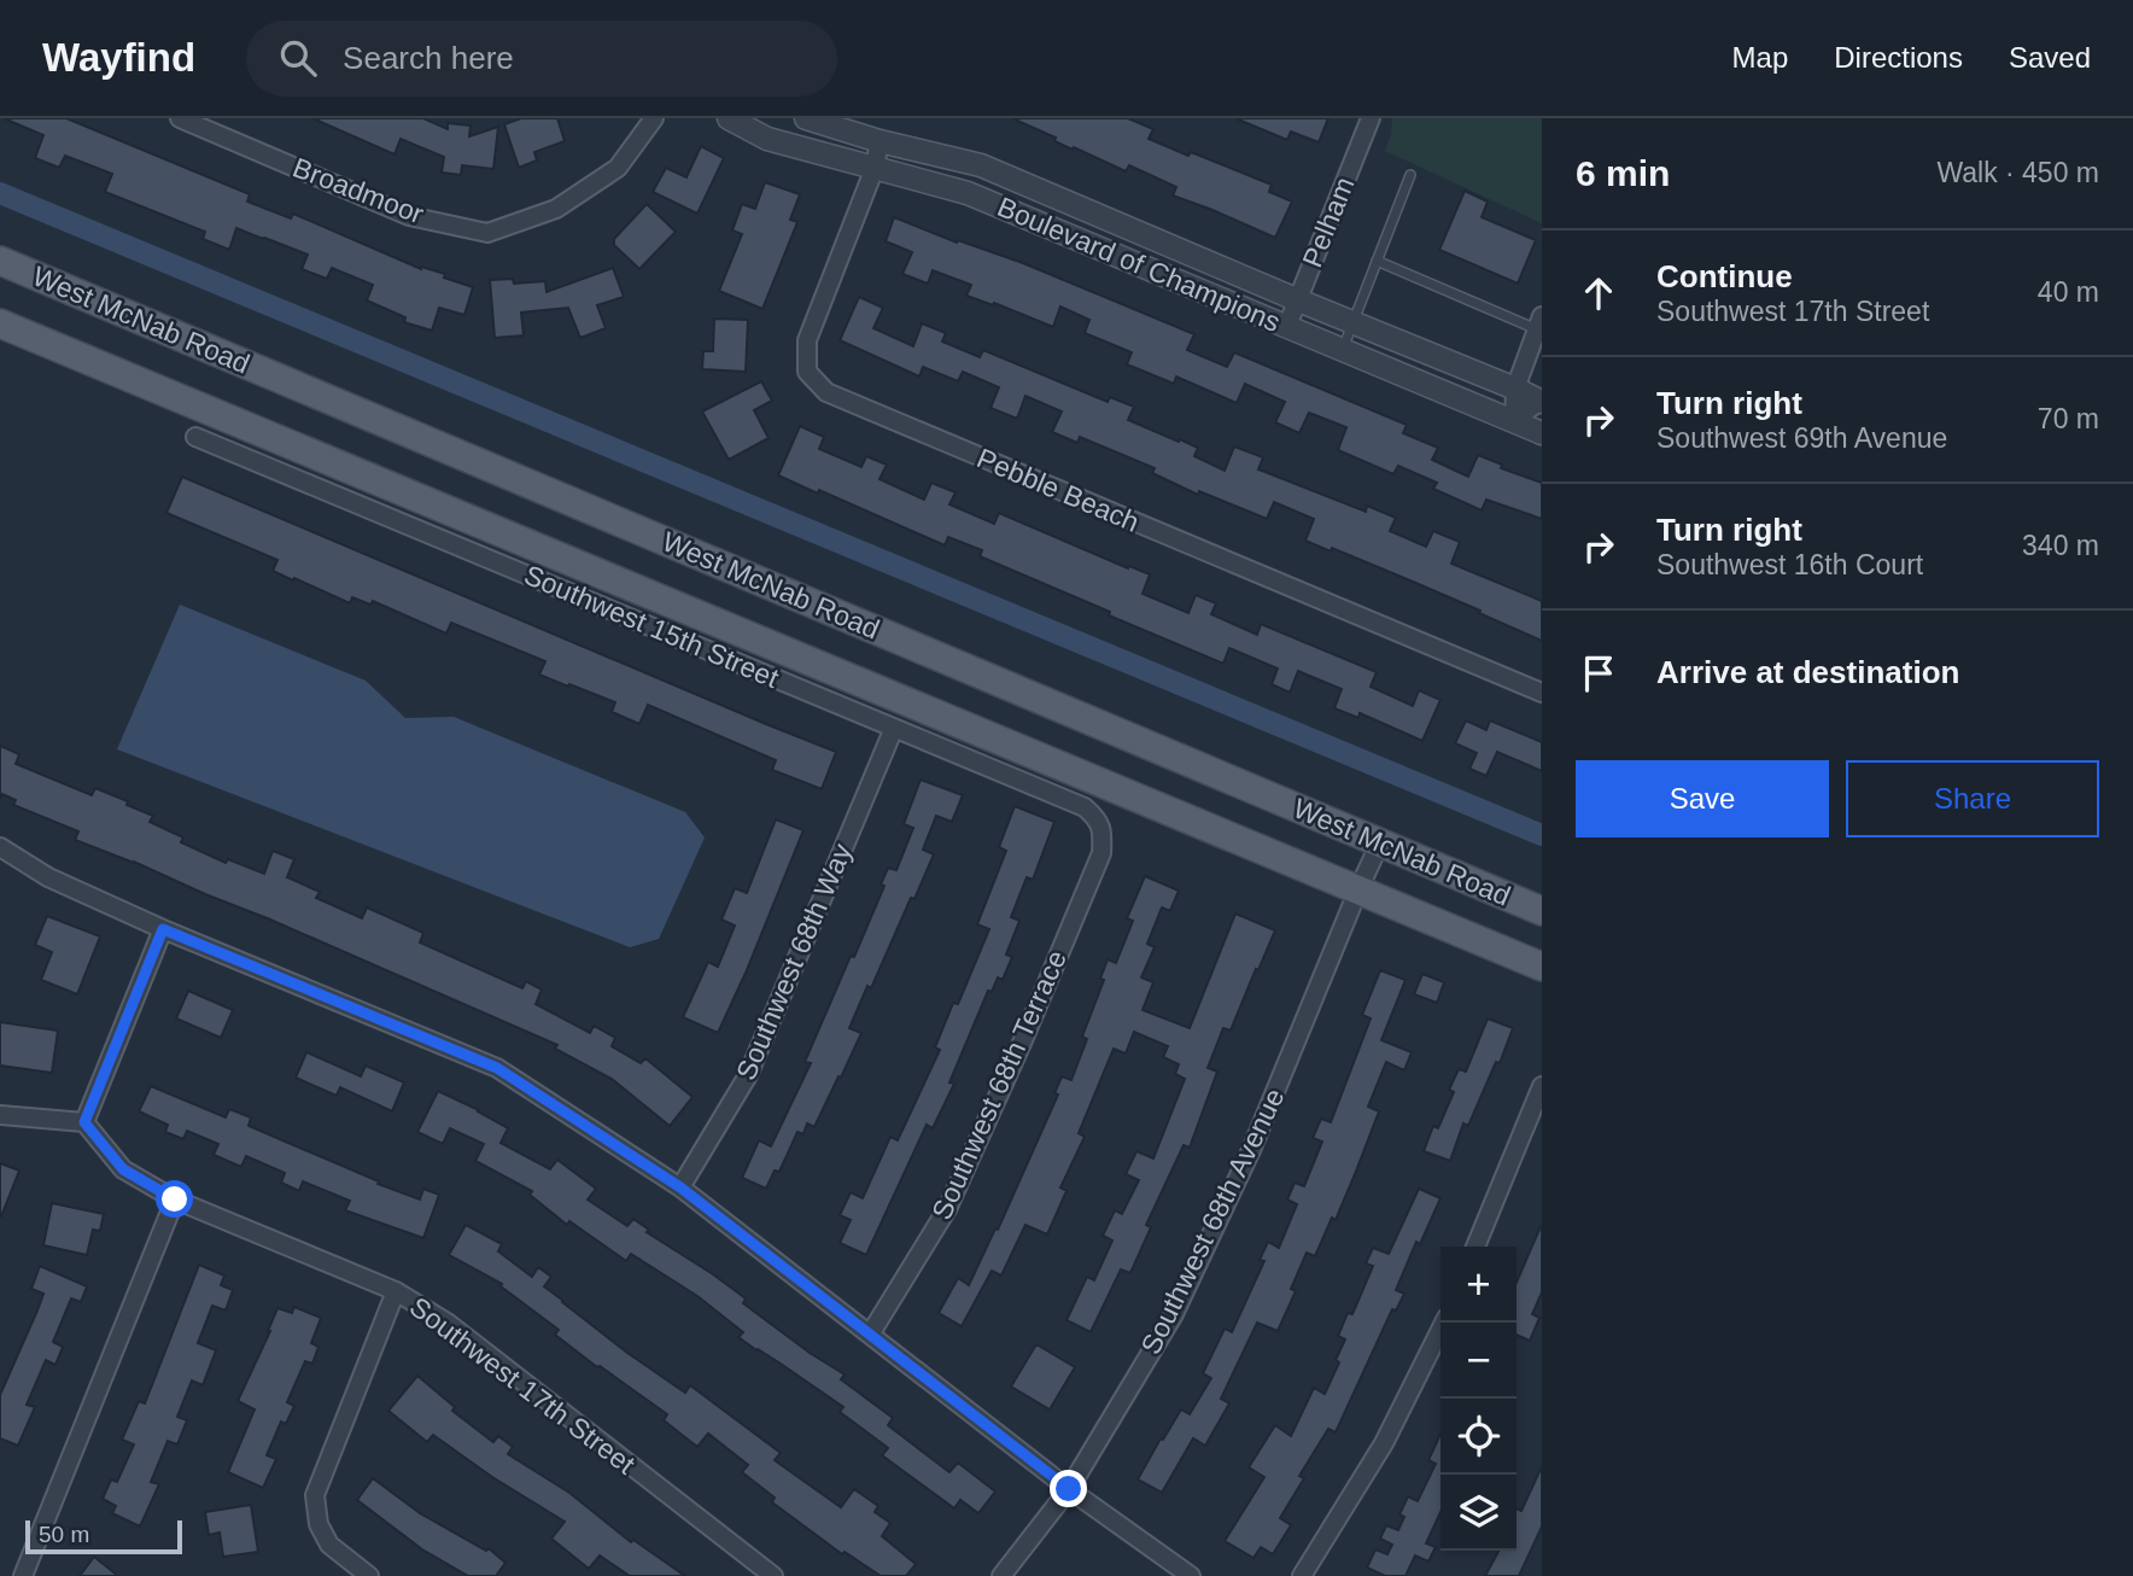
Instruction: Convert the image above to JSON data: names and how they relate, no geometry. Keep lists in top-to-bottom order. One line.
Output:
{"streets":{"main road":["West McNab Road"],"street":["Broadmoor","Pelham","Boulevard of Champions","Pebble Beach","Southwest 15th Street","Southwest 68th Way","Southwest 68th Terrace","Southwest 68th Avenue","Southwest 17th Street"]},"crossings":[["Pelham","Boulevard of Champions"],["Boulevard of Champions","Pebble Beach"],["West McNab Road","Southwest 68th Avenue"],["Southwest 15th Street","Southwest 68th Way"],["Southwest 15th Street","Southwest 68th Terrace"]],"scale_bar":"50 m","page":{"header":"Wayfind","search":"Search here","nav":["Map","Directions","Saved"],"heading":["6 min","Walk · 450 m"],"list":[["Continue","Southwest 17th Street","40 m"],["Turn right","Southwest 69th Avenue","70 m"],["Turn right","Southwest 16th Court","340 m"],"Arrive at destination"],"buttons":["Save","Share"],"map_buttons":["+","−"],"scale":"50 m"}}
